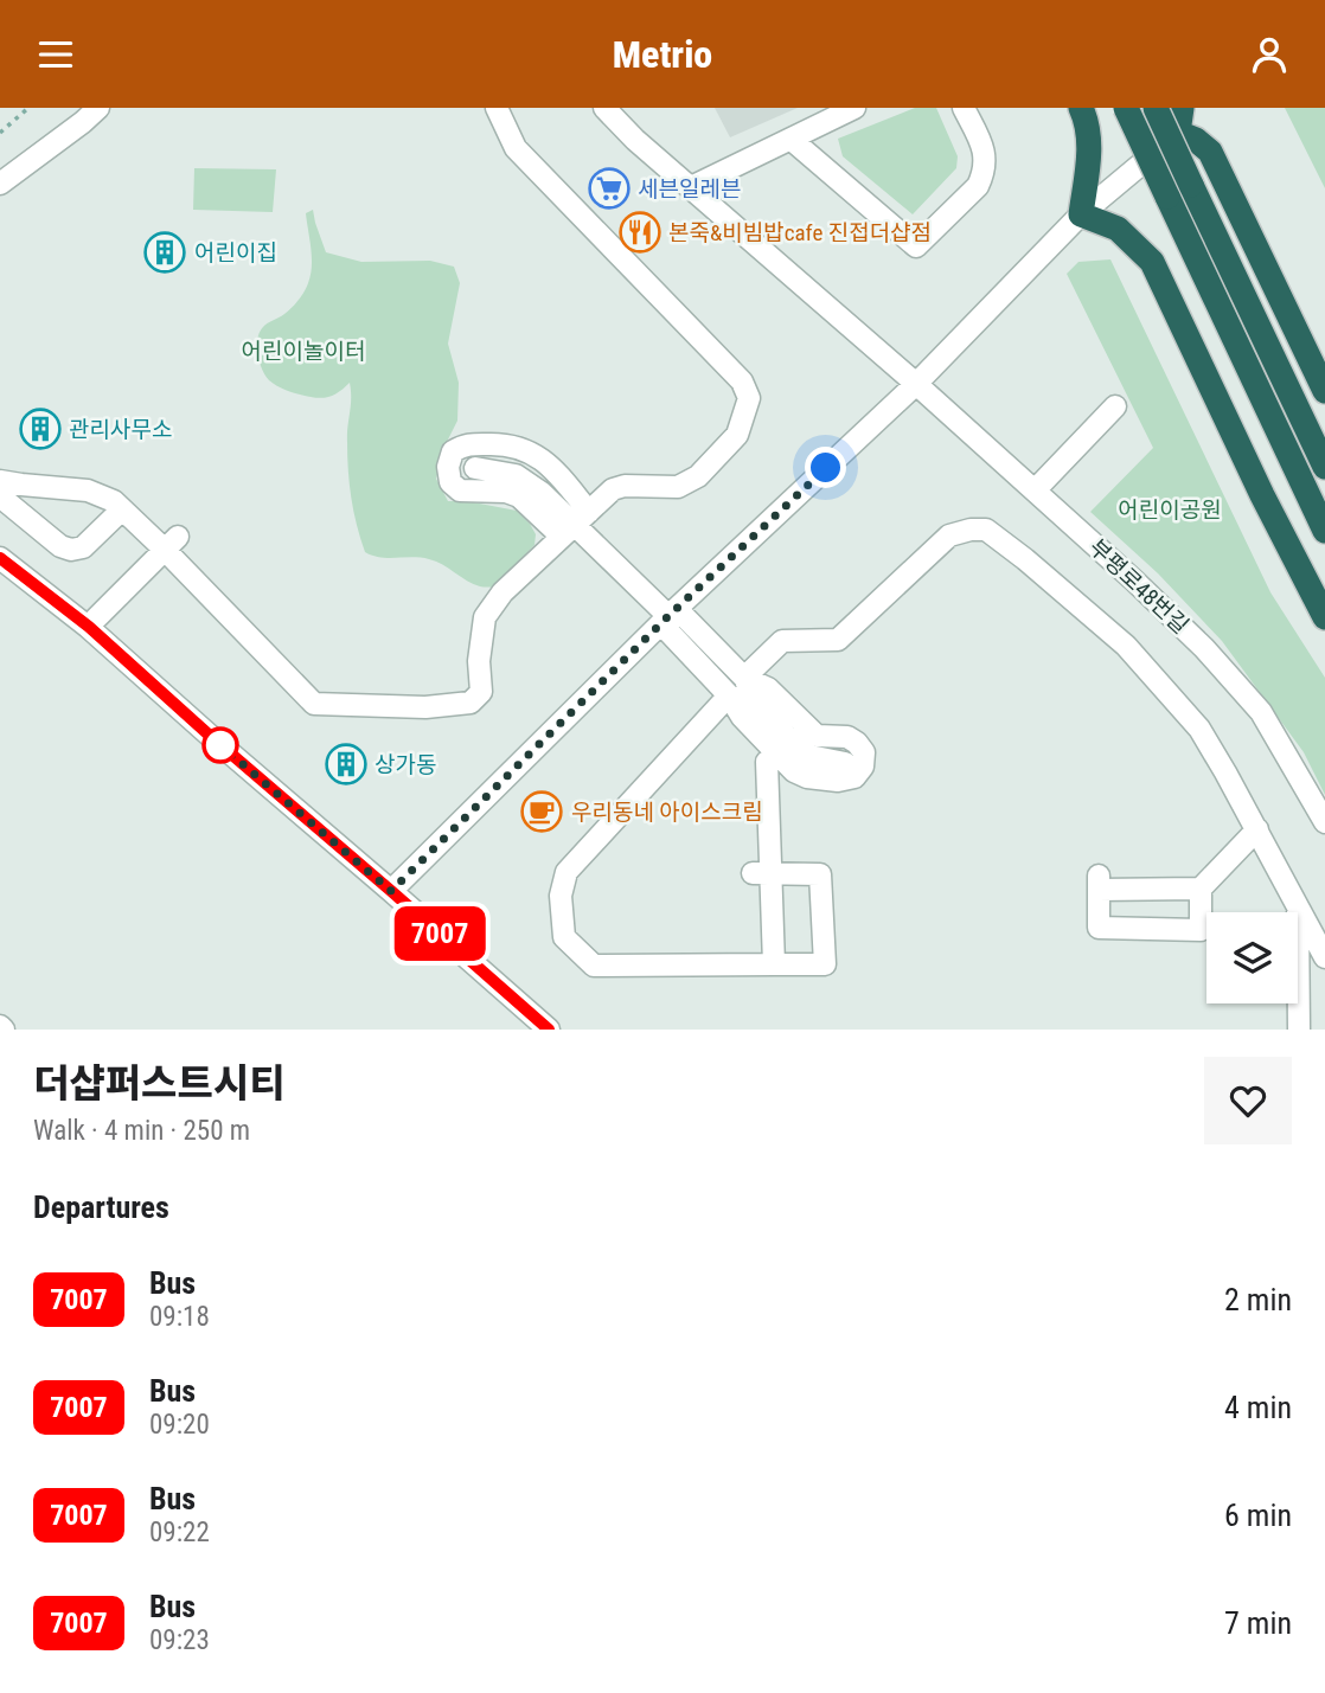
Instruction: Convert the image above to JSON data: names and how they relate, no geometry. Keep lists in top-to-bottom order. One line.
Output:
{"streets":{"street":["부평로48번길"]},"parks":["어린이놀이터","어린이공원"],"places":{"supermarket":["세븐일레븐"],"restaurant":["본죽&비빔밥cafe 진접더샵점"],"building":["어린이집","관리사무소","상가동"],"cafe":["우리동네 아이스크림"]},"lines":["bus line 7007"],"page":{"header":"Metrio","on_map":"7007","heading":[["더샵퍼스트시티","Walk · 4 min · 250 m"],"Departures"],"list":[{"mark":"7007","name":"Bus","note":"09:18","value":"2 min"},{"mark":"7007","name":"Bus","note":"09:20","value":"4 min"},{"mark":"7007","name":"Bus","note":"09:22","value":"6 min"},{"mark":"7007","name":"Bus","note":"09:23","value":"7 min"}]}}
